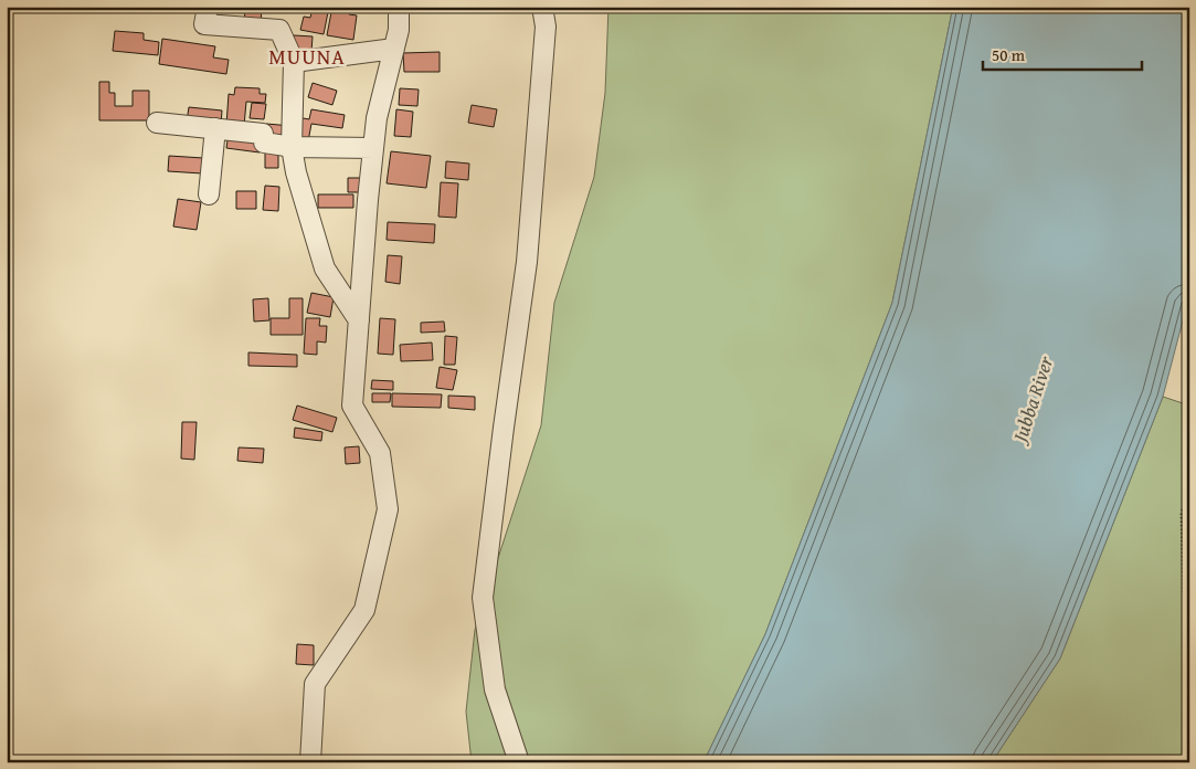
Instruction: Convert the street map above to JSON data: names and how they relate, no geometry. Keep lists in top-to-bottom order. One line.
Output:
{"districts":["MUUNA"],"water":["Jubba River"],"scale_bar":"50 m"}
